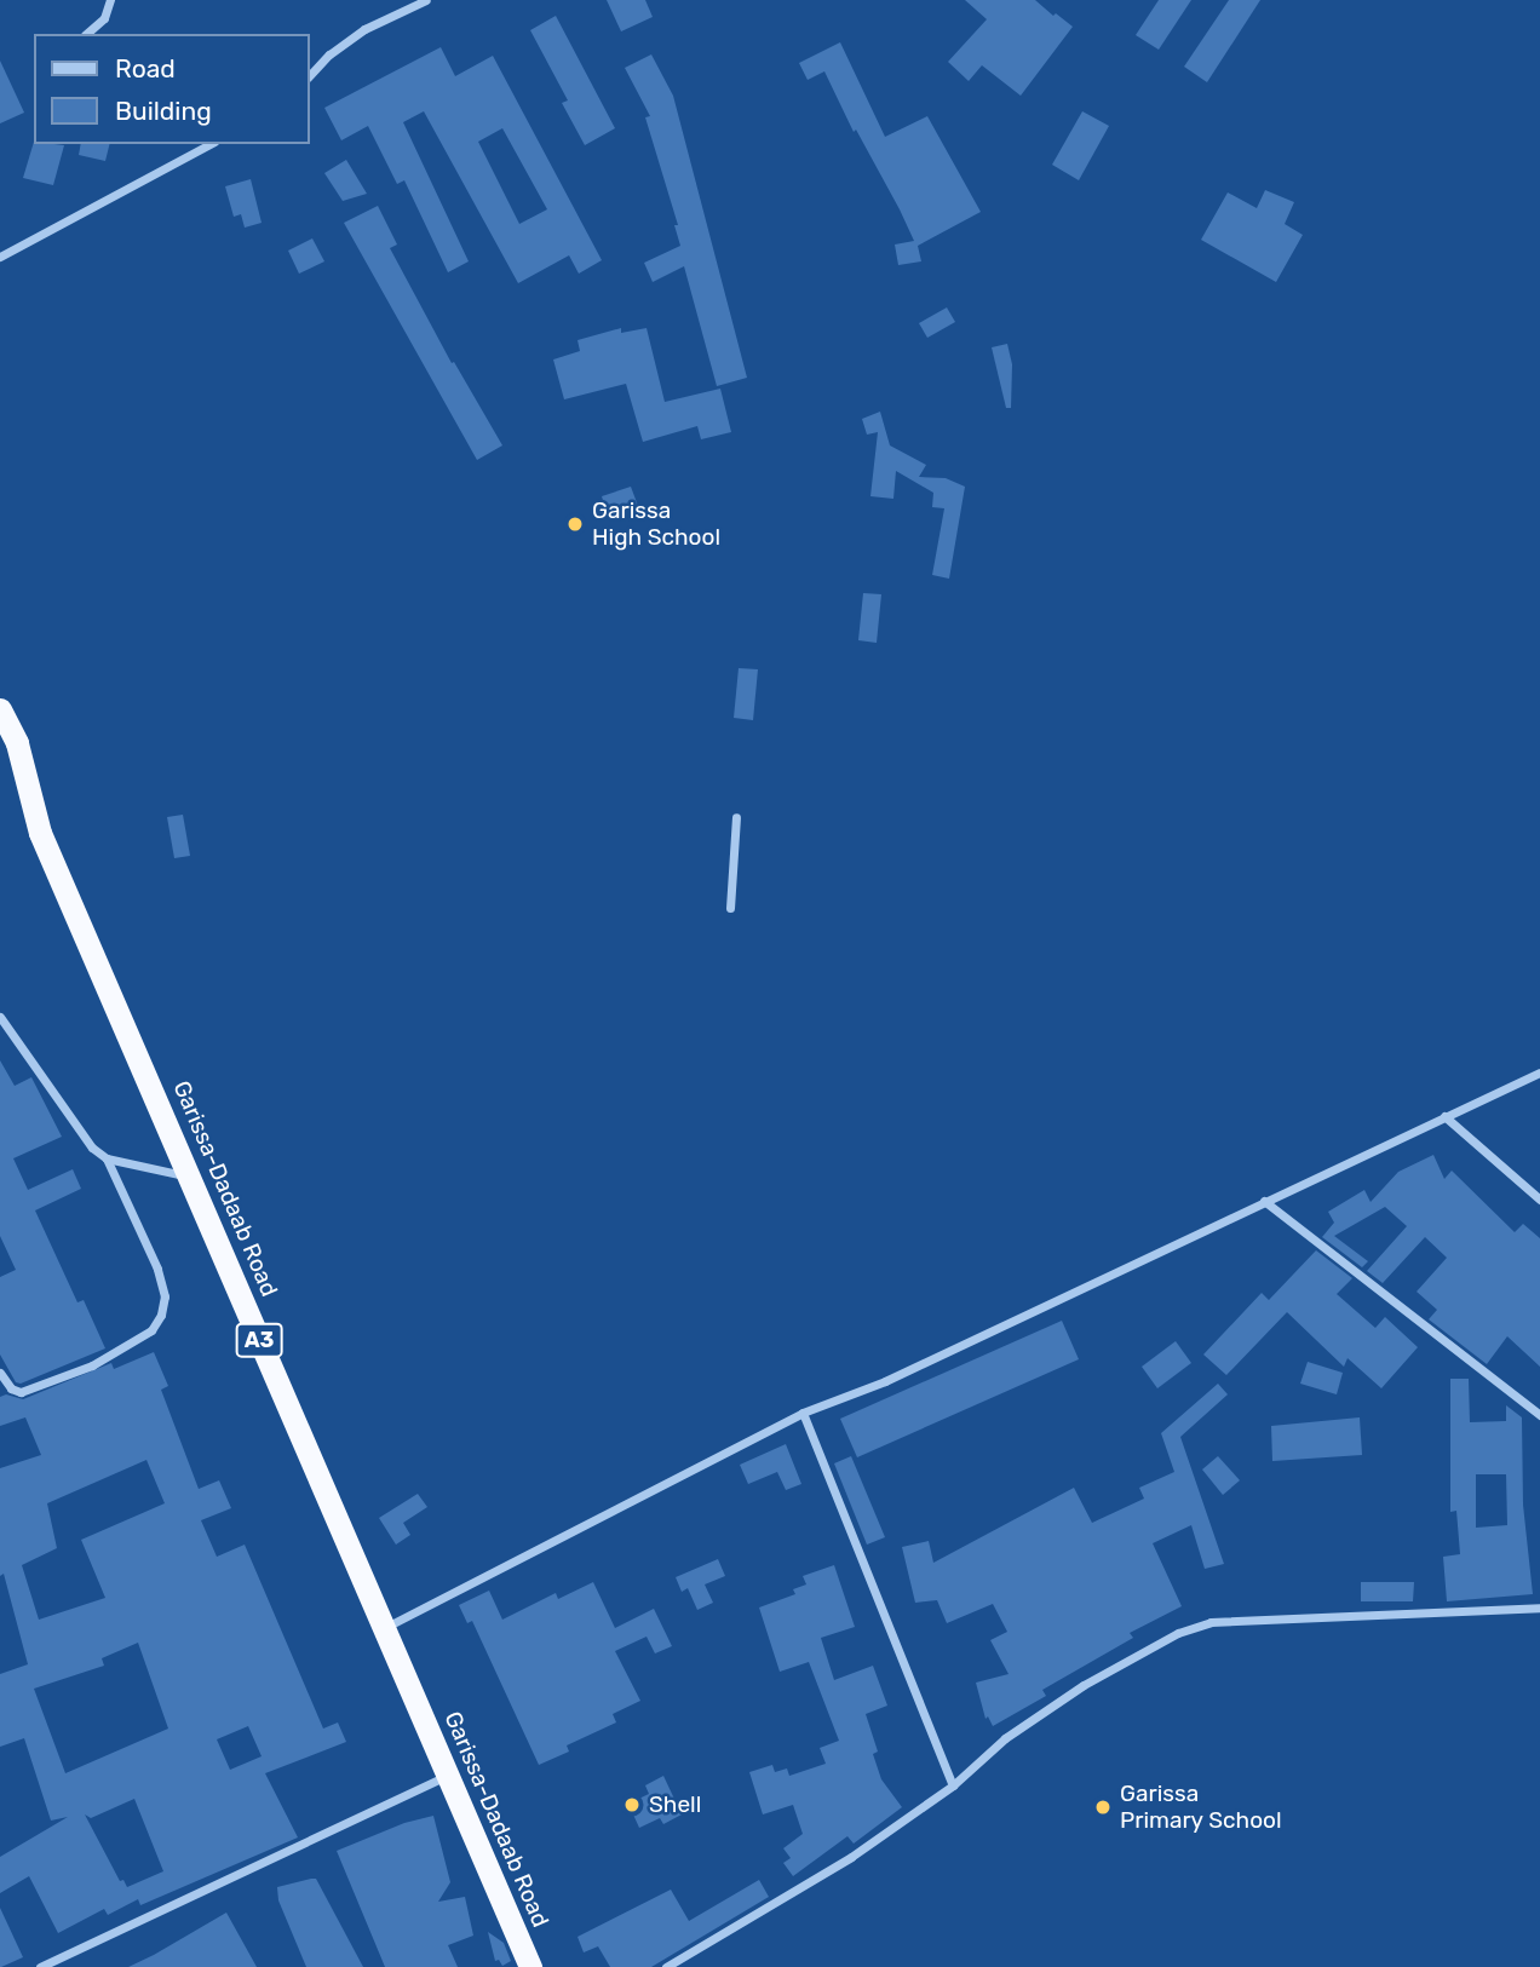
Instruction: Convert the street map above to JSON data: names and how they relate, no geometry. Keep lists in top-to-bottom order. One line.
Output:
{"streets":{"highway":["Garissa-Dadaab Road","A3"]},"places":["Garissa High School","Shell","Garissa Primary School"],"legend":["Road","Building"]}
